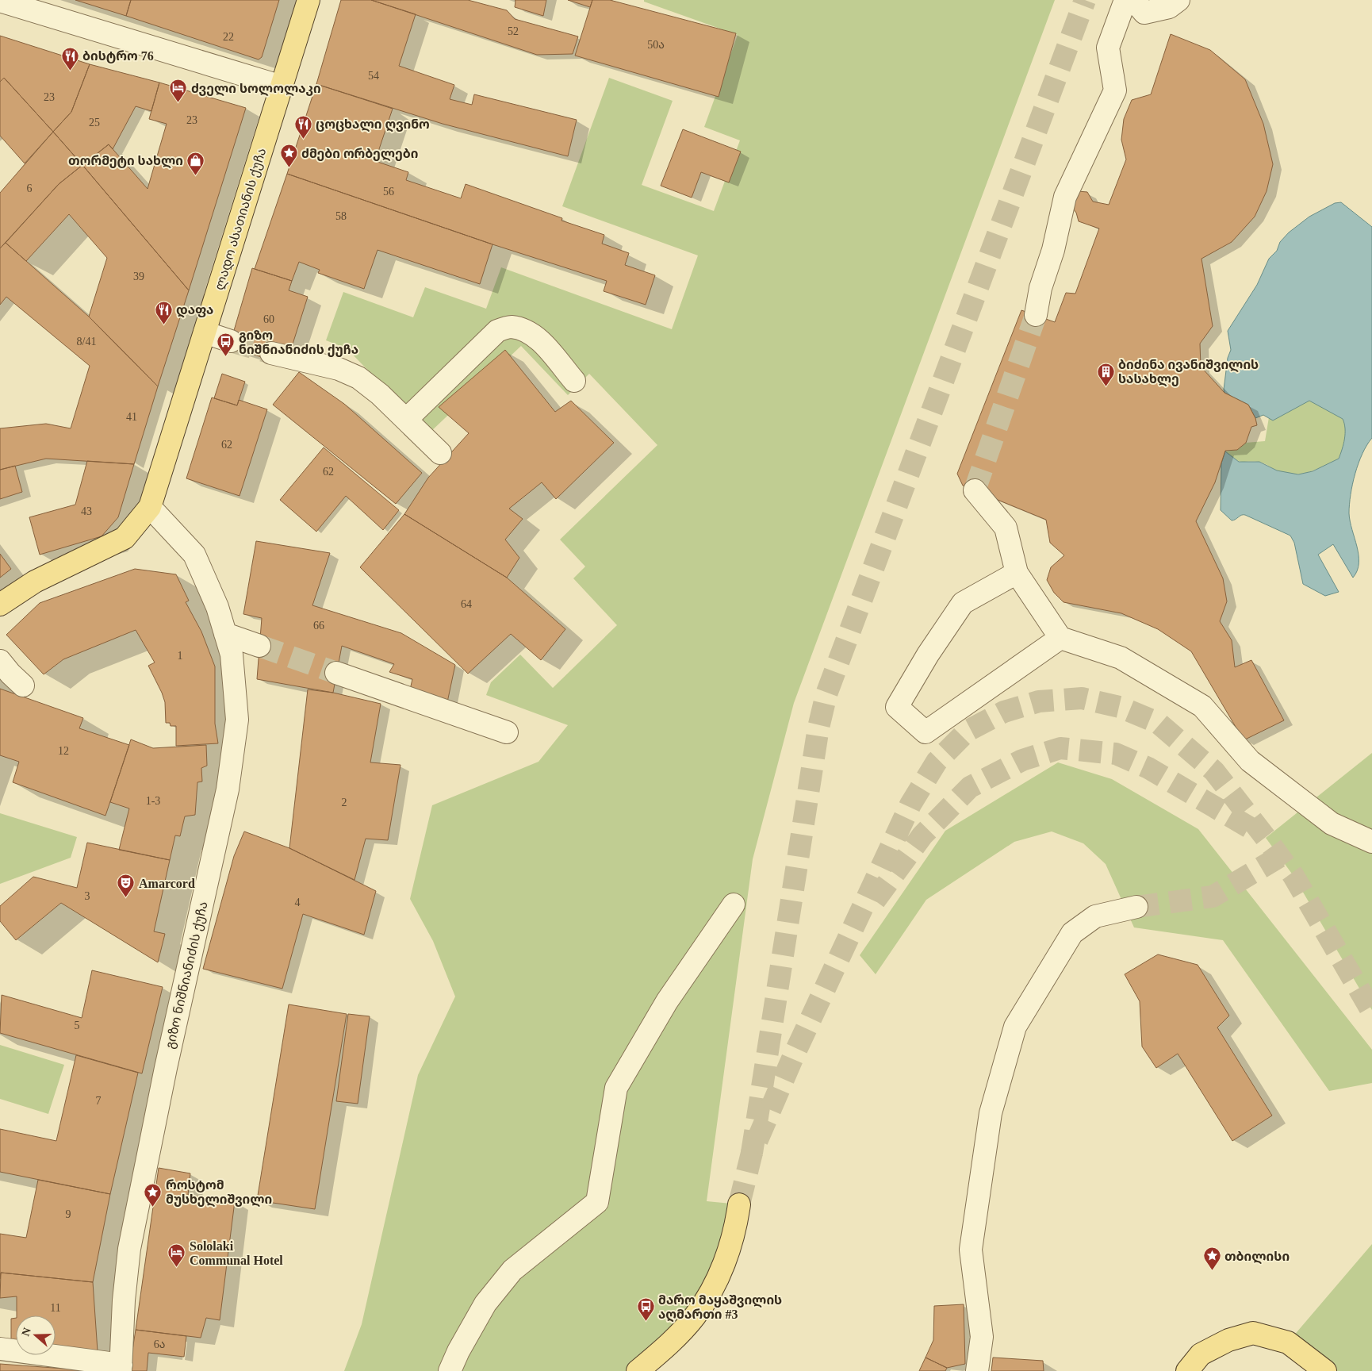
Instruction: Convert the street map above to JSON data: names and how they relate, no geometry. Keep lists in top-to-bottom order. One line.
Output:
{"streets":{"main road":["ლადო ასათიანის ქუჩა"],"street":["გიზო ნიშნიანიძის ქუჩა"]},"crossings":[["ლადო ასათიანის ქუჩა","გიზო ნიშნიანიძის ქუჩა"]],"places":{"restaurant":["ბისტრო 76","ცოცხალი ღვინო","დაფა"],"hotel":["ძველი სოლოლაკი","Sololaki Communal Hotel"],"place":["ძმები ორბელები","როსტომ მუსხელიშვილი","თბილისი"],"shop":["თორმეტი სახლი"],"bus stop":["გიზო ნიშნიანიძის ქუჩა","მარო მაყაშვილის აღმართი #3"],"building":["ბიძინა ივანიშვილის სასახლე"],"theatre":["Amarcord"]},"house_numbers":["52","22","50ა","54","23","23","25","6","56","58","39","60","8/41","41","62","62","43","64","66","1","12","1-3","2","3","4","5","7","9","11","6ა"],"north":"left"}
